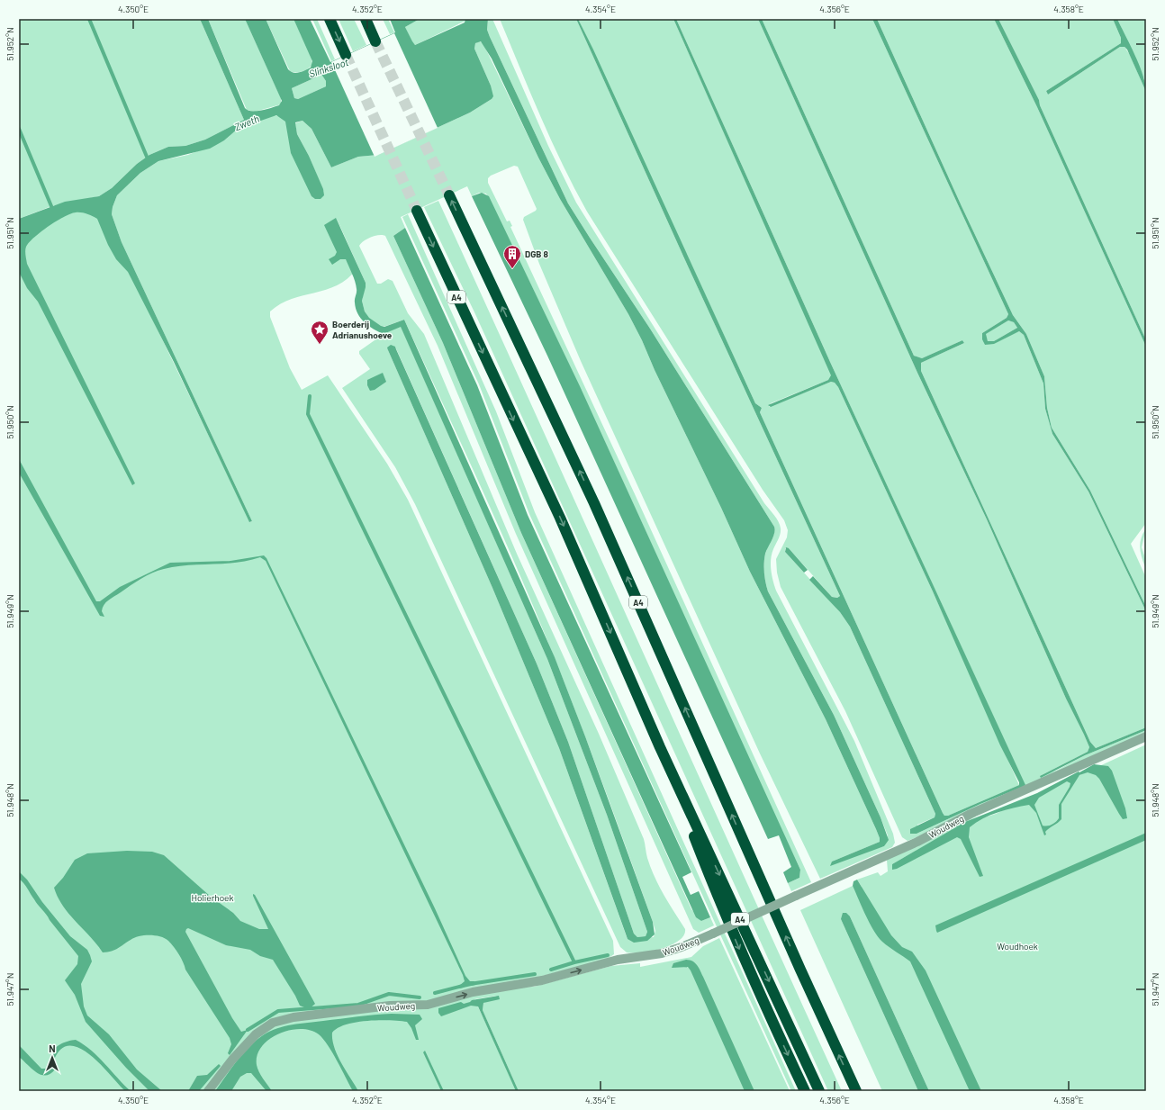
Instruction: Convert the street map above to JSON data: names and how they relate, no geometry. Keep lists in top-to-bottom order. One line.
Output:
{"streets":{"highway":["A4"],"street":["Woudweg"]},"one_way":["Woudweg"],"water":["Slinksloot","Zweth"],"parks":["Holierhoek","Woudhoek"],"places":{"building":["DGB 8"],"place":["Boerderij Adrianushoeve"]},"north":"top","coordinates":["4.350°E","4.352°E","4.354°E","4.356°E","4.358°E","51.952°N","51.951°N","51.950°N","51.949°N","51.948°N","51.947°N"]}
